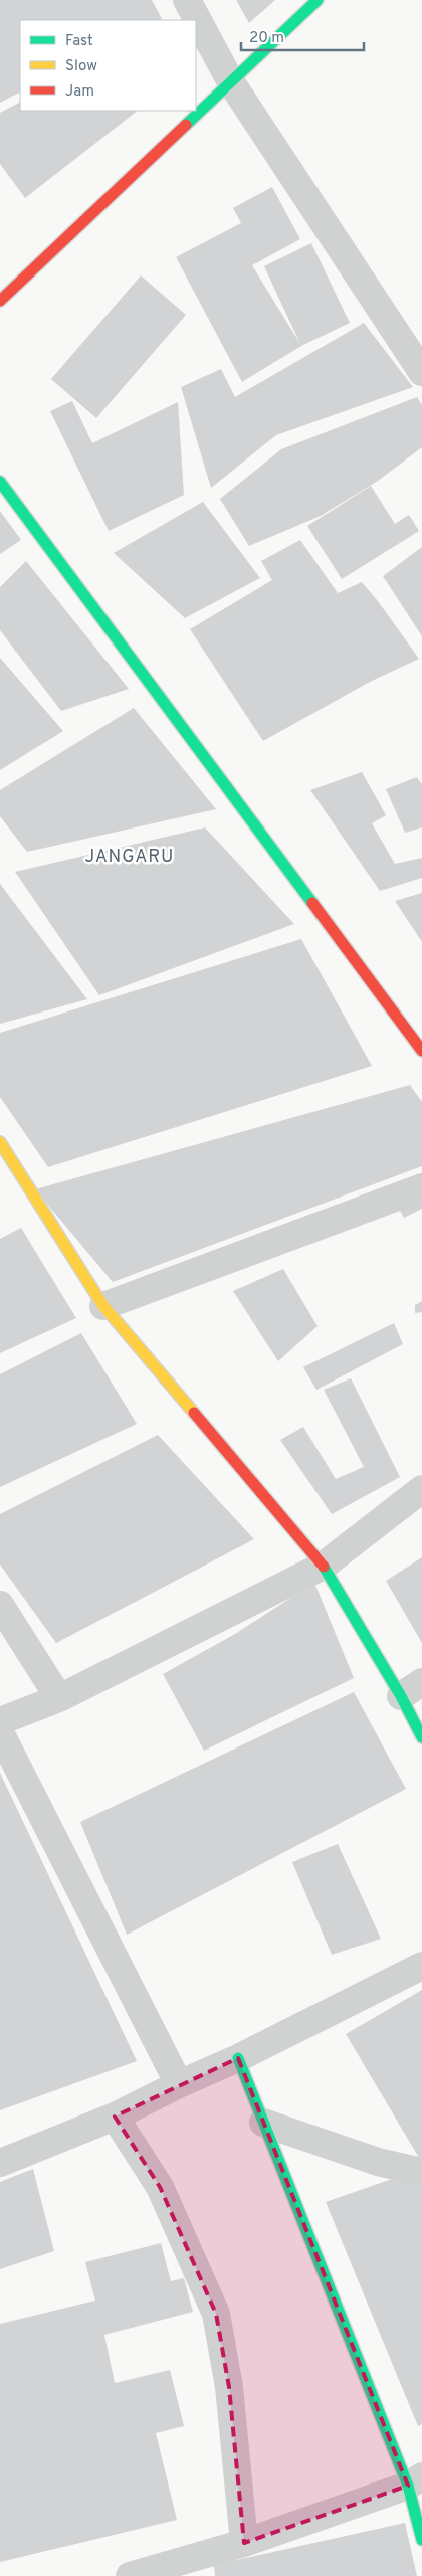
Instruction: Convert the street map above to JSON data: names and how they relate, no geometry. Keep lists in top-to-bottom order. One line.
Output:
{"districts":["JANGARU"],"legend":["Fast","Slow","Jam"],"scale_bar":"20 m"}
